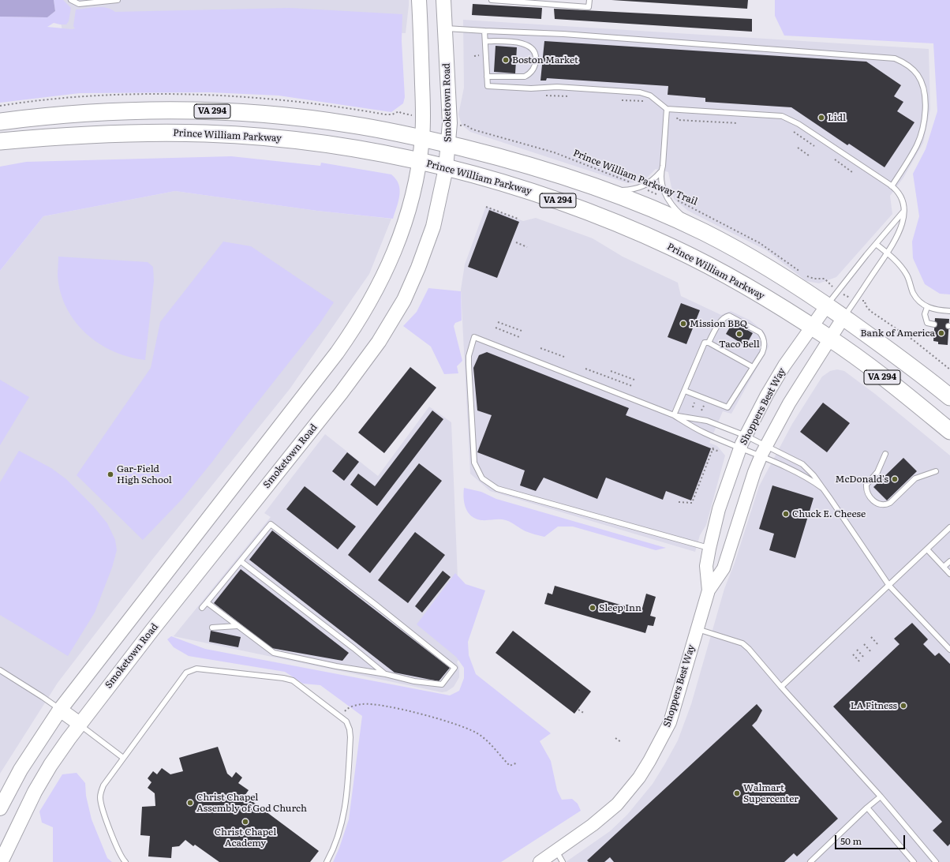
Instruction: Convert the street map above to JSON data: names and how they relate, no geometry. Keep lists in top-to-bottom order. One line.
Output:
{"streets":{"highway":["VA 294","Prince William Parkway"],"main road":["Smoketown Road"],"street":["Shoppers Best Way"],"path":["Prince William Parkway Trail"]},"crossings":[["Smoketown Road","VA 294"],["Smoketown Road","Prince William Parkway"],["VA 294","Shoppers Best Way"],["Prince William Parkway","Shoppers Best Way"]],"places":["Boston Market","Lidl","Mission BBQ","Bank of America","Taco Bell","Gar-Field High School","McDonald's","Chuck E. Cheese","Sleep Inn","LA Fitness","Walmart Supercenter","Christ Chapel Assembly of God Church","Christ Chapel Academy"],"scale_bar":"50 m"}
